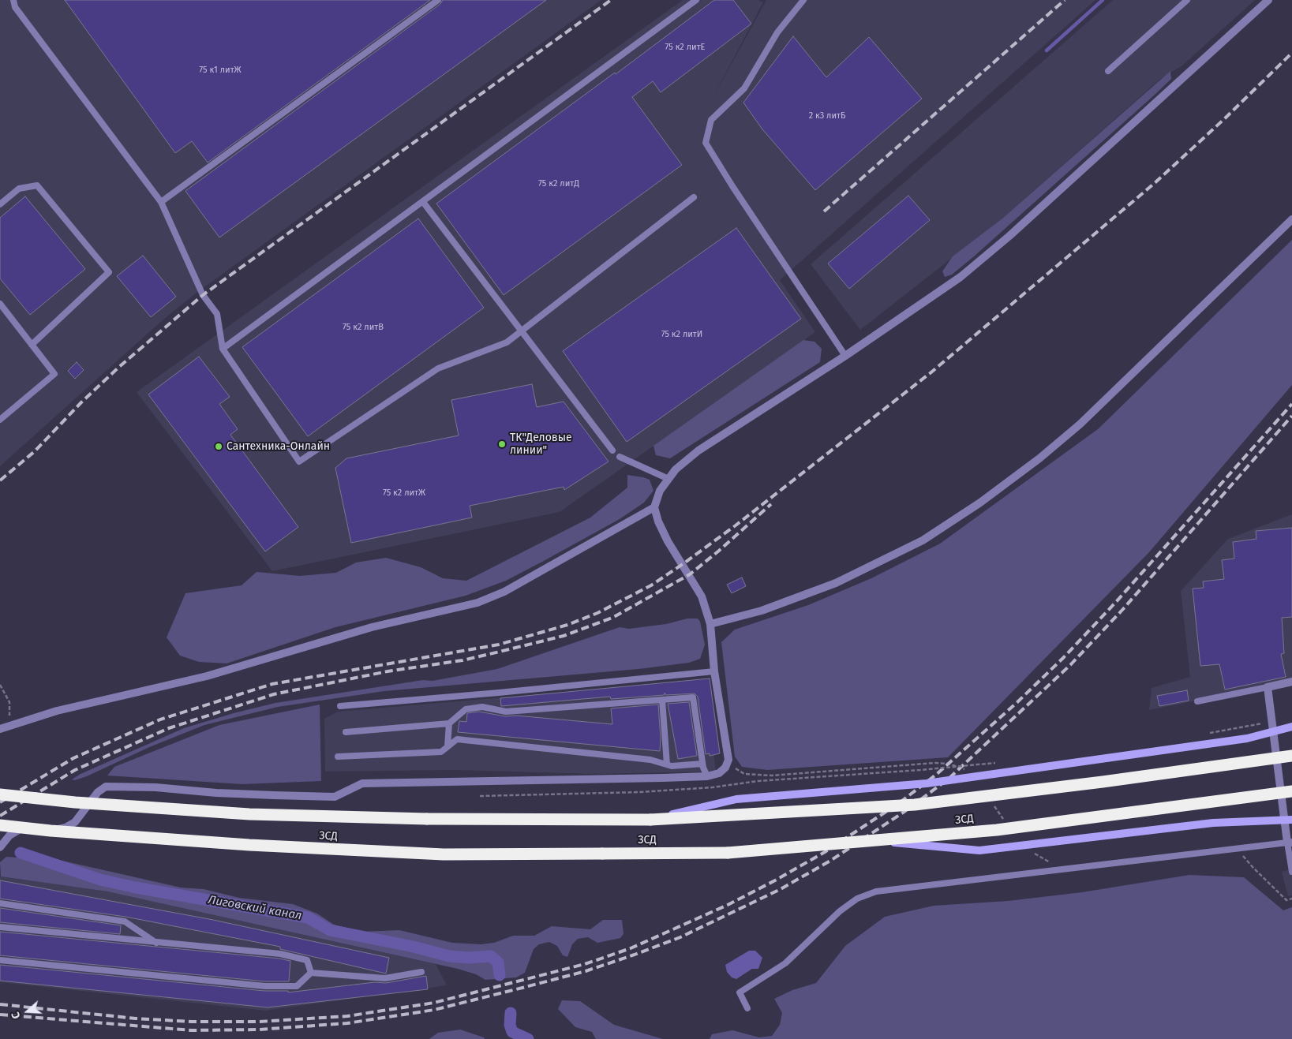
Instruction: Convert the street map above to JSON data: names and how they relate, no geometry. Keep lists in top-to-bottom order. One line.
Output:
{"streets":{"highway":["ЗСД"]},"water":["Лиговский канал"],"places":["ТК\"Деловые линии\"","Сантехника-Онлайн"],"house_numbers":["75 к2 литЕ","75 к1 литЖ","2 к3 литБ","75 к2 литД","75 к2 литВ","75 к2 литИ","75 к2 литЖ"],"north":"left"}
